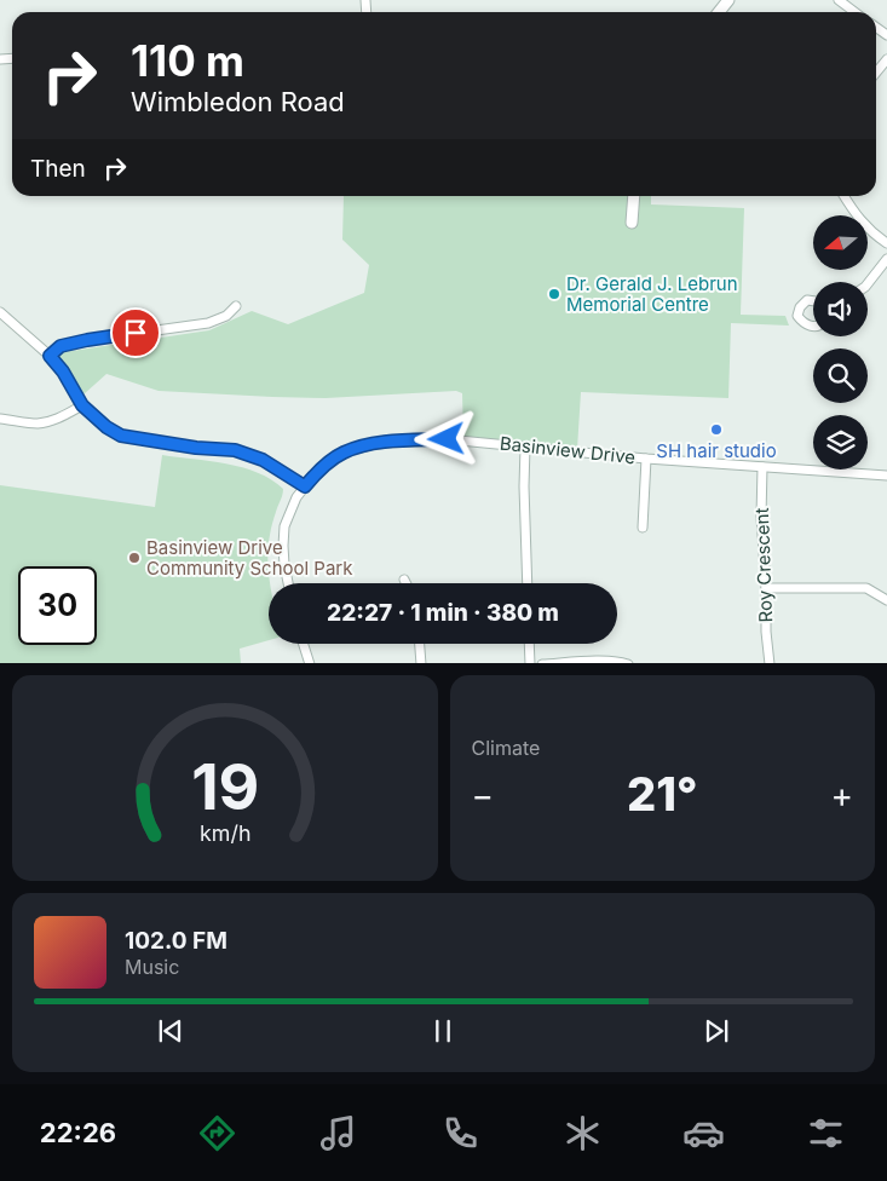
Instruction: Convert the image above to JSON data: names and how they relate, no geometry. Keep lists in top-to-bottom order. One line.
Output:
{"streets":{"street":["Basinview Drive","Roy Crescent"]},"crossings":[["Basinview Drive","Roy Crescent"]],"places":["Dr. Gerald J. Lebrun Memorial Centre","SH hair studio","Basinview Drive Community School Park"],"north":"left","page":{"turn":["110 m","Wimbledon Road"],"then":"Then","limit":"30","trip":"22:27 · 1 min · 380 m","tile":"Climate","heat":["−","21°","+"],"song":["102.0 FM","Music"],"tabs":"22:26","gauge":["19","km/h"]}}
